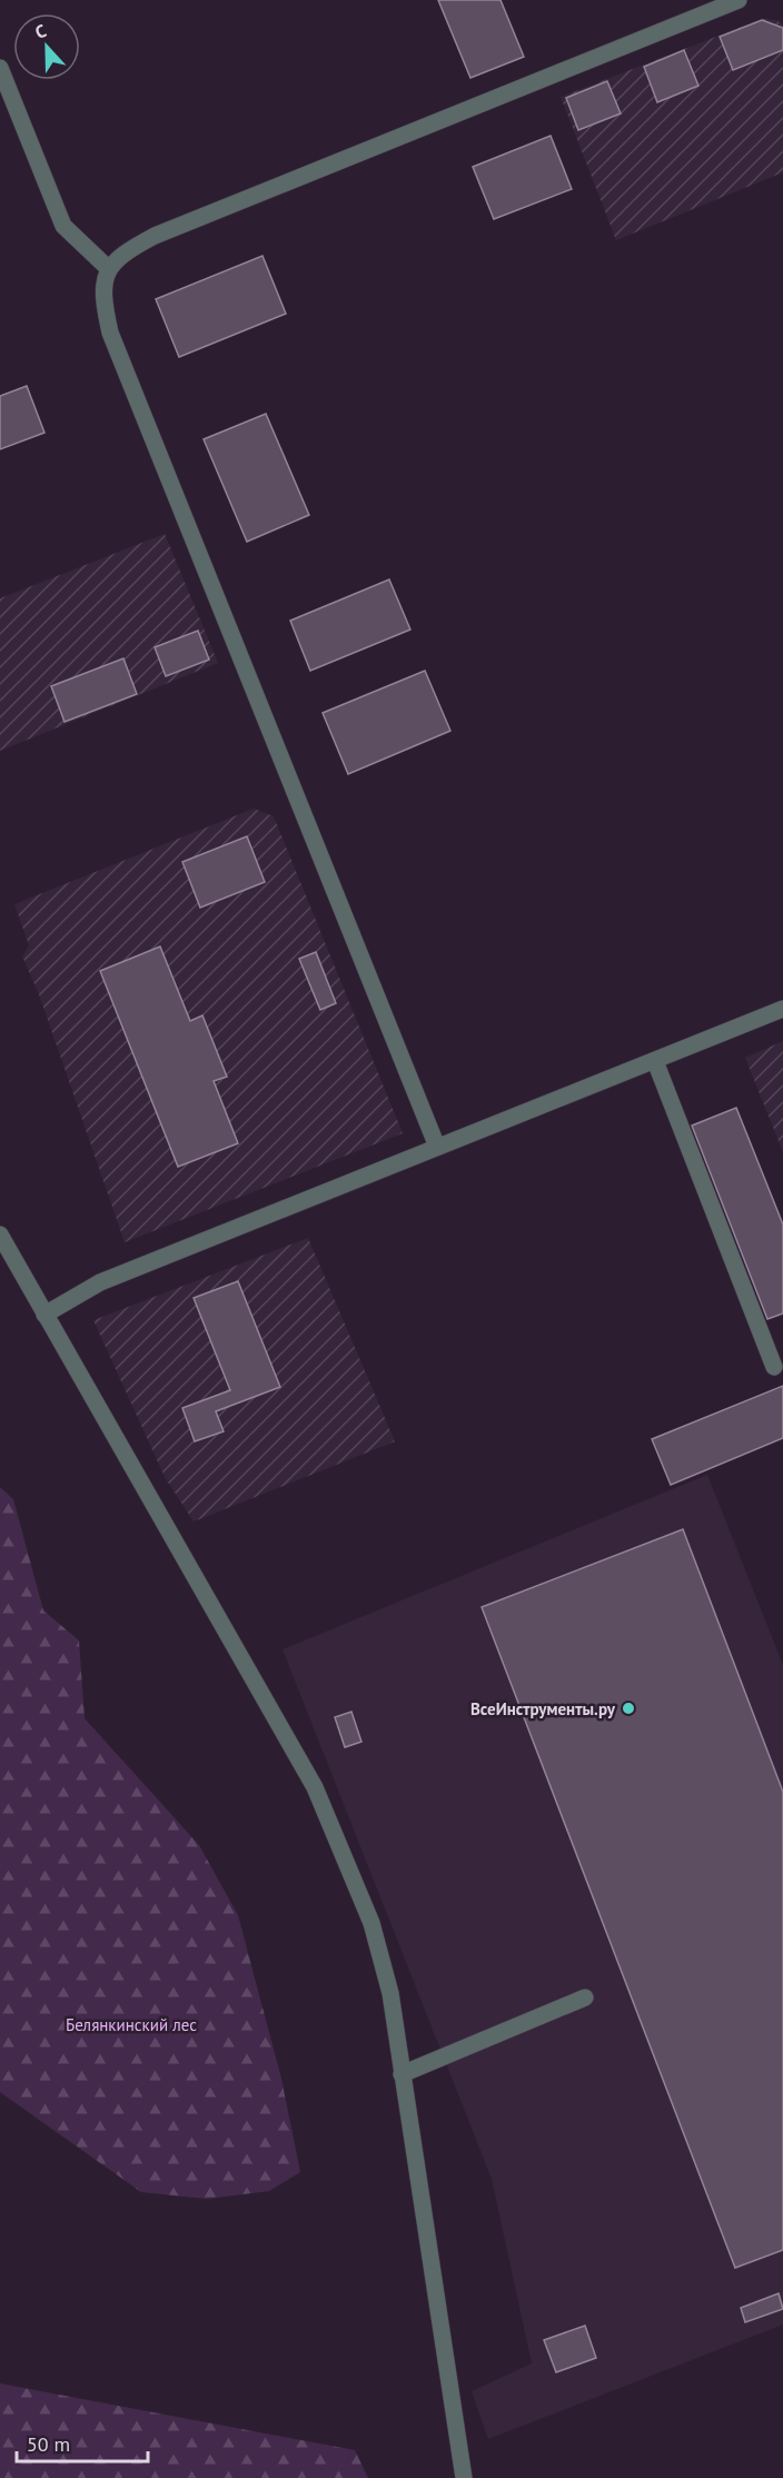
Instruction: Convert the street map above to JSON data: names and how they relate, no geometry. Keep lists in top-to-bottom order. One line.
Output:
{"parks":["Белянкинский лес"],"places":["ВсеИнструменты.ру"],"scale_bar":"50 m","north":"top"}
